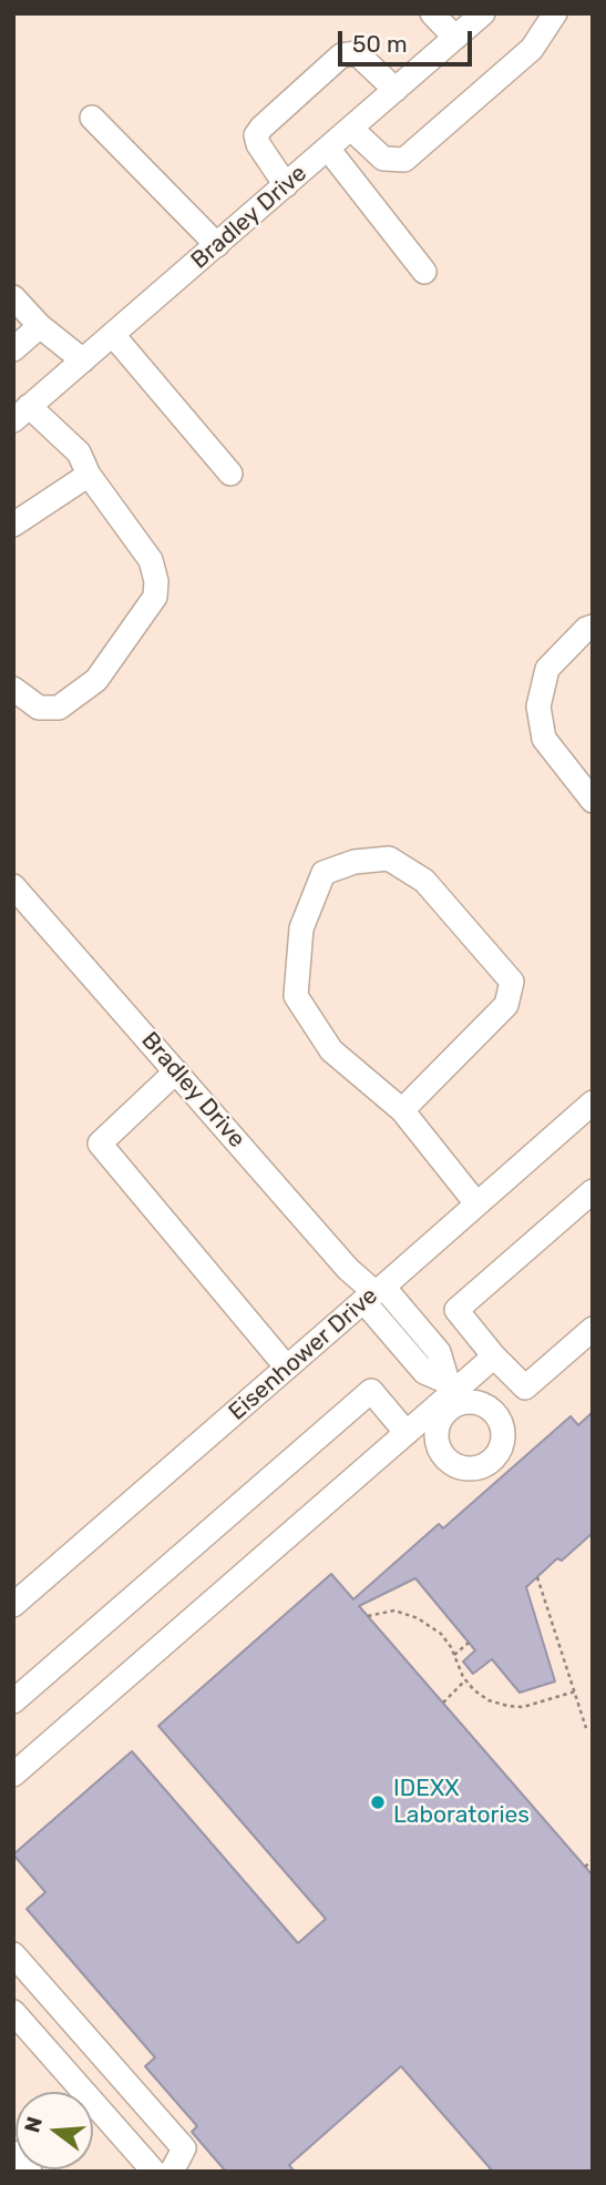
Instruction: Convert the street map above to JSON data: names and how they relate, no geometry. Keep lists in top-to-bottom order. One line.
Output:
{"streets":{"street":["Bradley Drive","Eisenhower Drive"]},"crossings":[["Bradley Drive","Eisenhower Drive"]],"places":["IDEXX Laboratories"],"scale_bar":"50 m","north":"left"}
